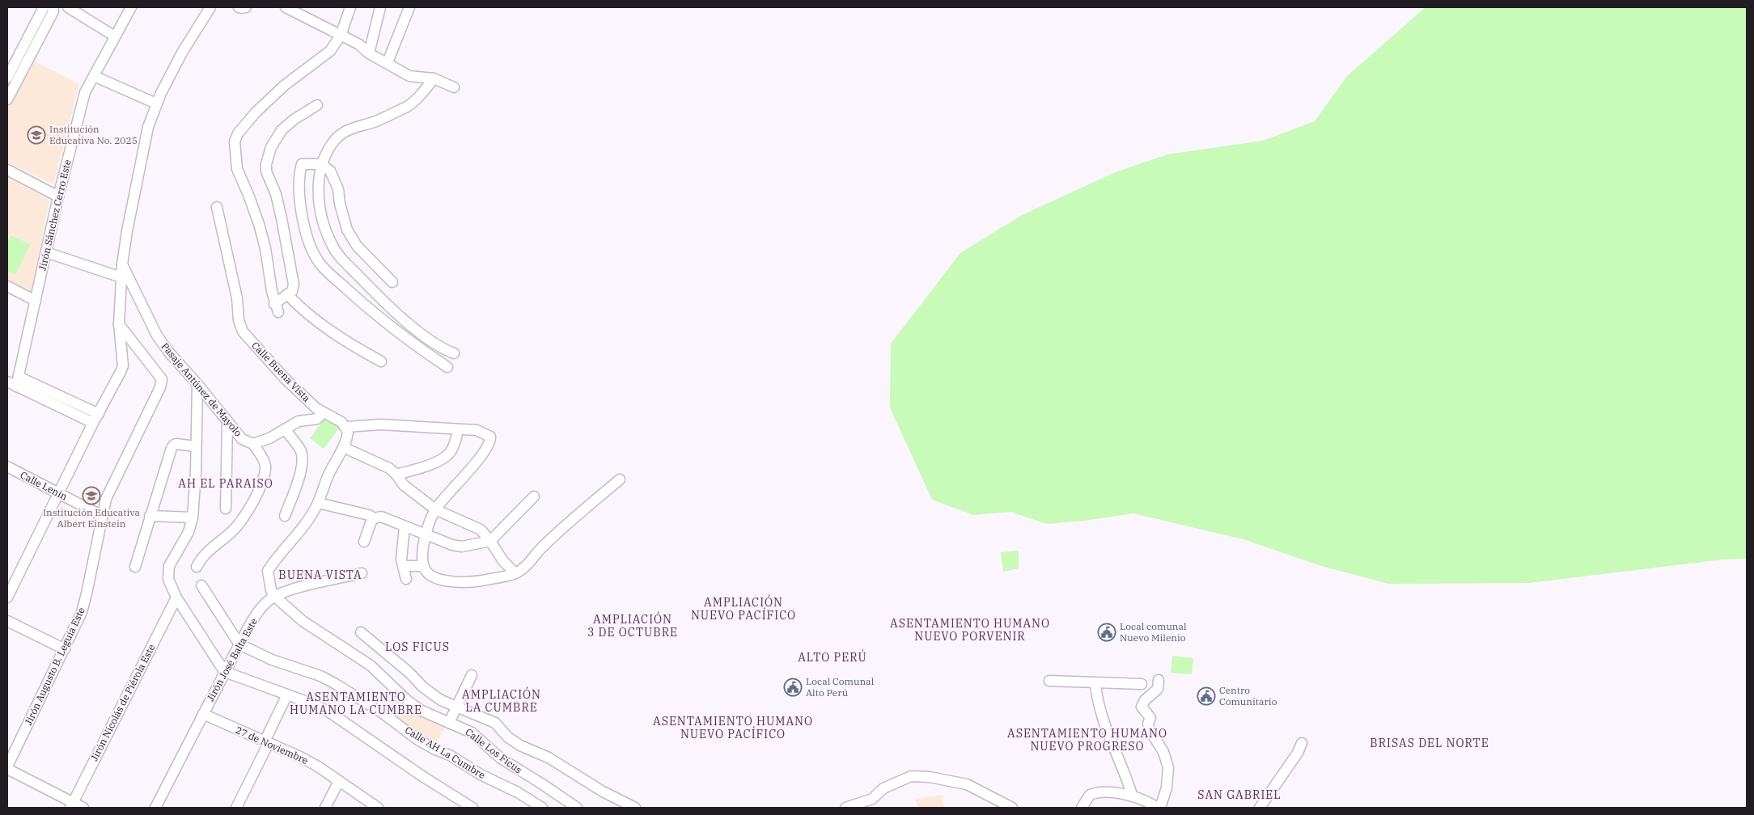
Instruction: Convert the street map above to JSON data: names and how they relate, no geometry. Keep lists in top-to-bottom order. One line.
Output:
{"streets":{"street":["Jirón Sánchez Cerro Este","Calle Buena Vista","Pasaje Antúnez de Mayolo","Calle Lenin","Jirón José Balta Este","Jirón Augusto B. Leguía Este","Jirón Nicolás de Piérola Este","27 de Noviembre","Calle Los Ficus","Calle AH La Cumbre"]},"crossings":[["Calle Lenin","Jirón Augusto B. Leguía Este"],["Jirón José Balta Este","27 de Noviembre"],["Jirón José Balta Este","Calle Los Ficus"],["Jirón José Balta Este","Calle AH La Cumbre"]],"districts":["AH EL PARAISO","BUENA VISTA","AMPLIACIÓN NUEVO PACÍFICO","AMPLIACIÓN 3 DE OCTUBRE","ASENTAMIENTO HUMANO NUEVO PORVENIR","LOS FICUS","ALTO PERÚ","AMPLIACIÓN LA CUMBRE","ASENTAMIENTO HUMANO LA CUMBRE","ASENTAMIENTO HUMANO NUEVO PACÍFICO","ASENTAMIENTO HUMANO NUEVO PROGRESO","BRISAS DEL NORTE","SAN GABRIEL"],"places":{"school or university":["Institución Educativa No. 2025","Institución Educativa Albert Einstein"],"public building":["Local comunal Nuevo Milenio","Local Comunal Alto Perú","Centro Comunitario"]}}
